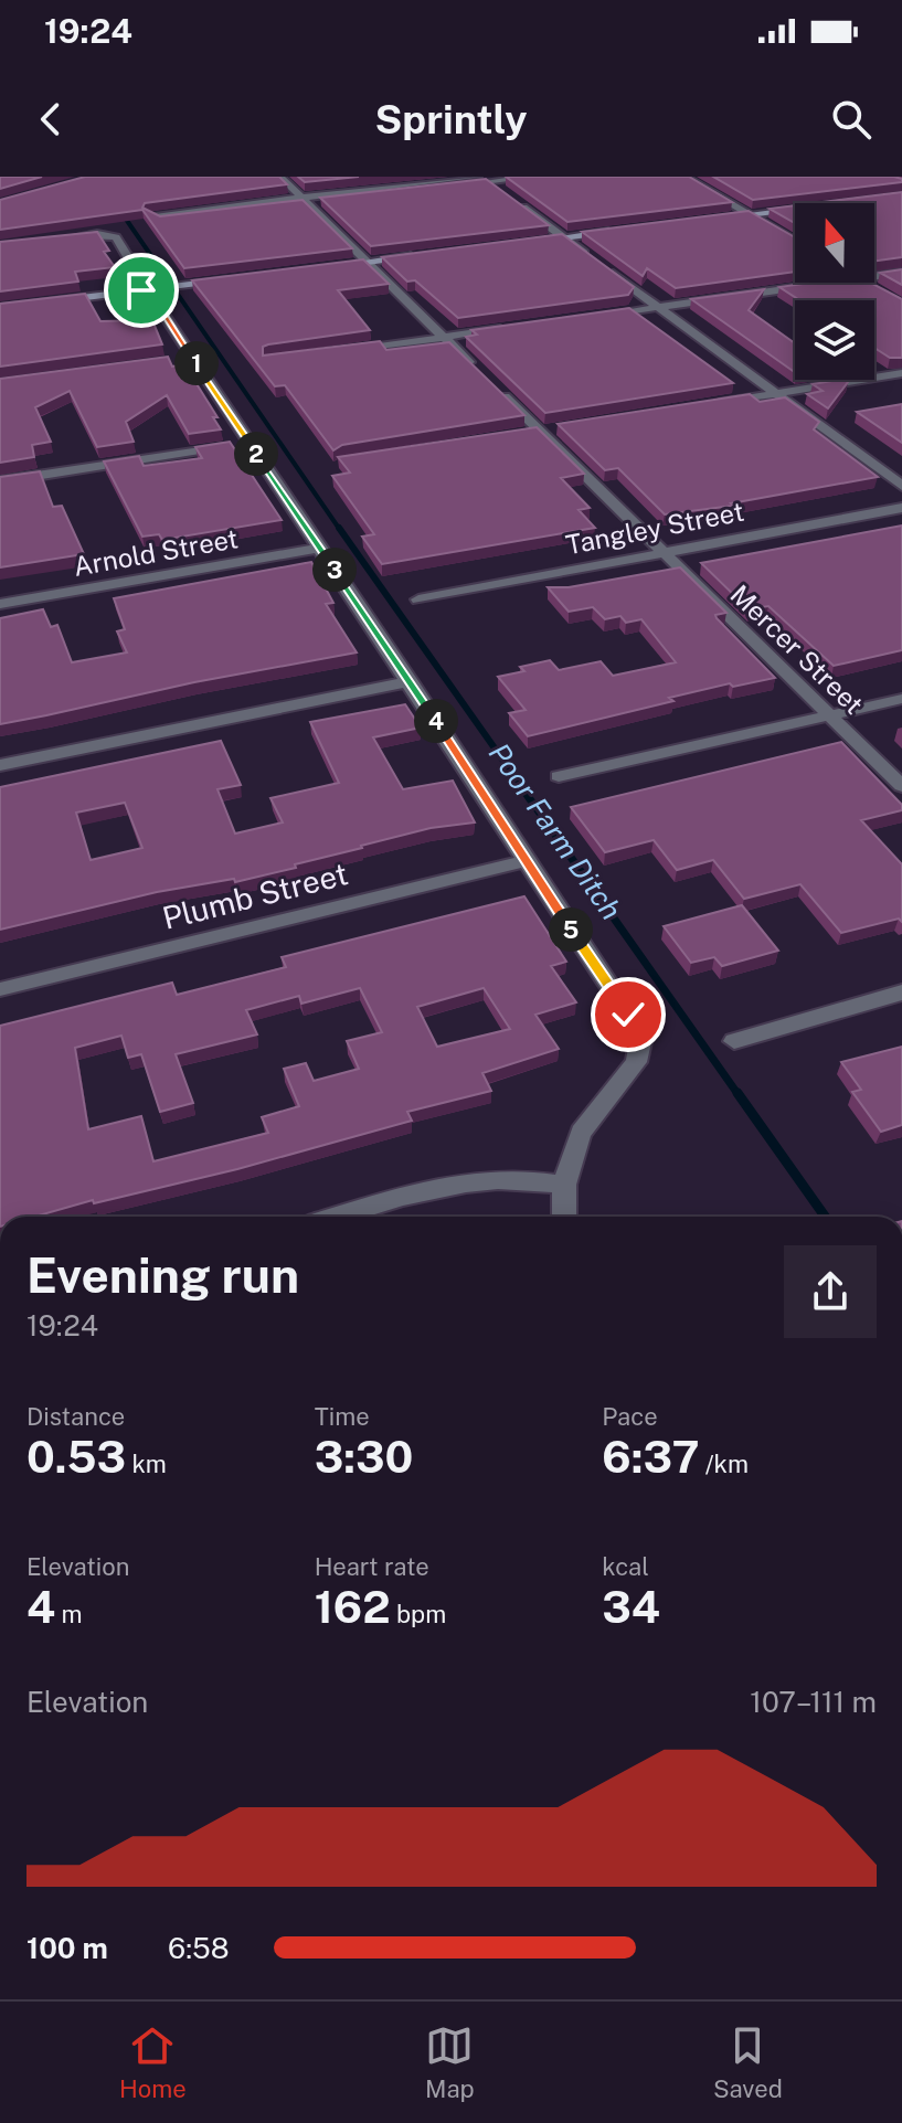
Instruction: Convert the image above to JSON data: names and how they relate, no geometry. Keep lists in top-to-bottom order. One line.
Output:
{"streets":{"street":["Tangley Street","Arnold Street","Mercer Street","Plumb Street"]},"crossings":[["Tangley Street","Mercer Street"]],"water":["Poor Farm Ditch"],"north":"top","page":{"status":"19:24","header":"Sprintly","pins":["1","2","3","4","5"],"heading":["Evening run","19:24"],"stats":[["Distance","0.53 km"],["Time","3:30"],["Pace","6:37 /km"],["Elevation","4 m"],["Heart rate","162 bpm"],["kcal","34"]],"chart":["Elevation","107–111 m"],"list":[{"name":"100 m","note":"6:58"}],"tabs":["Home","Map","Saved"]}}
